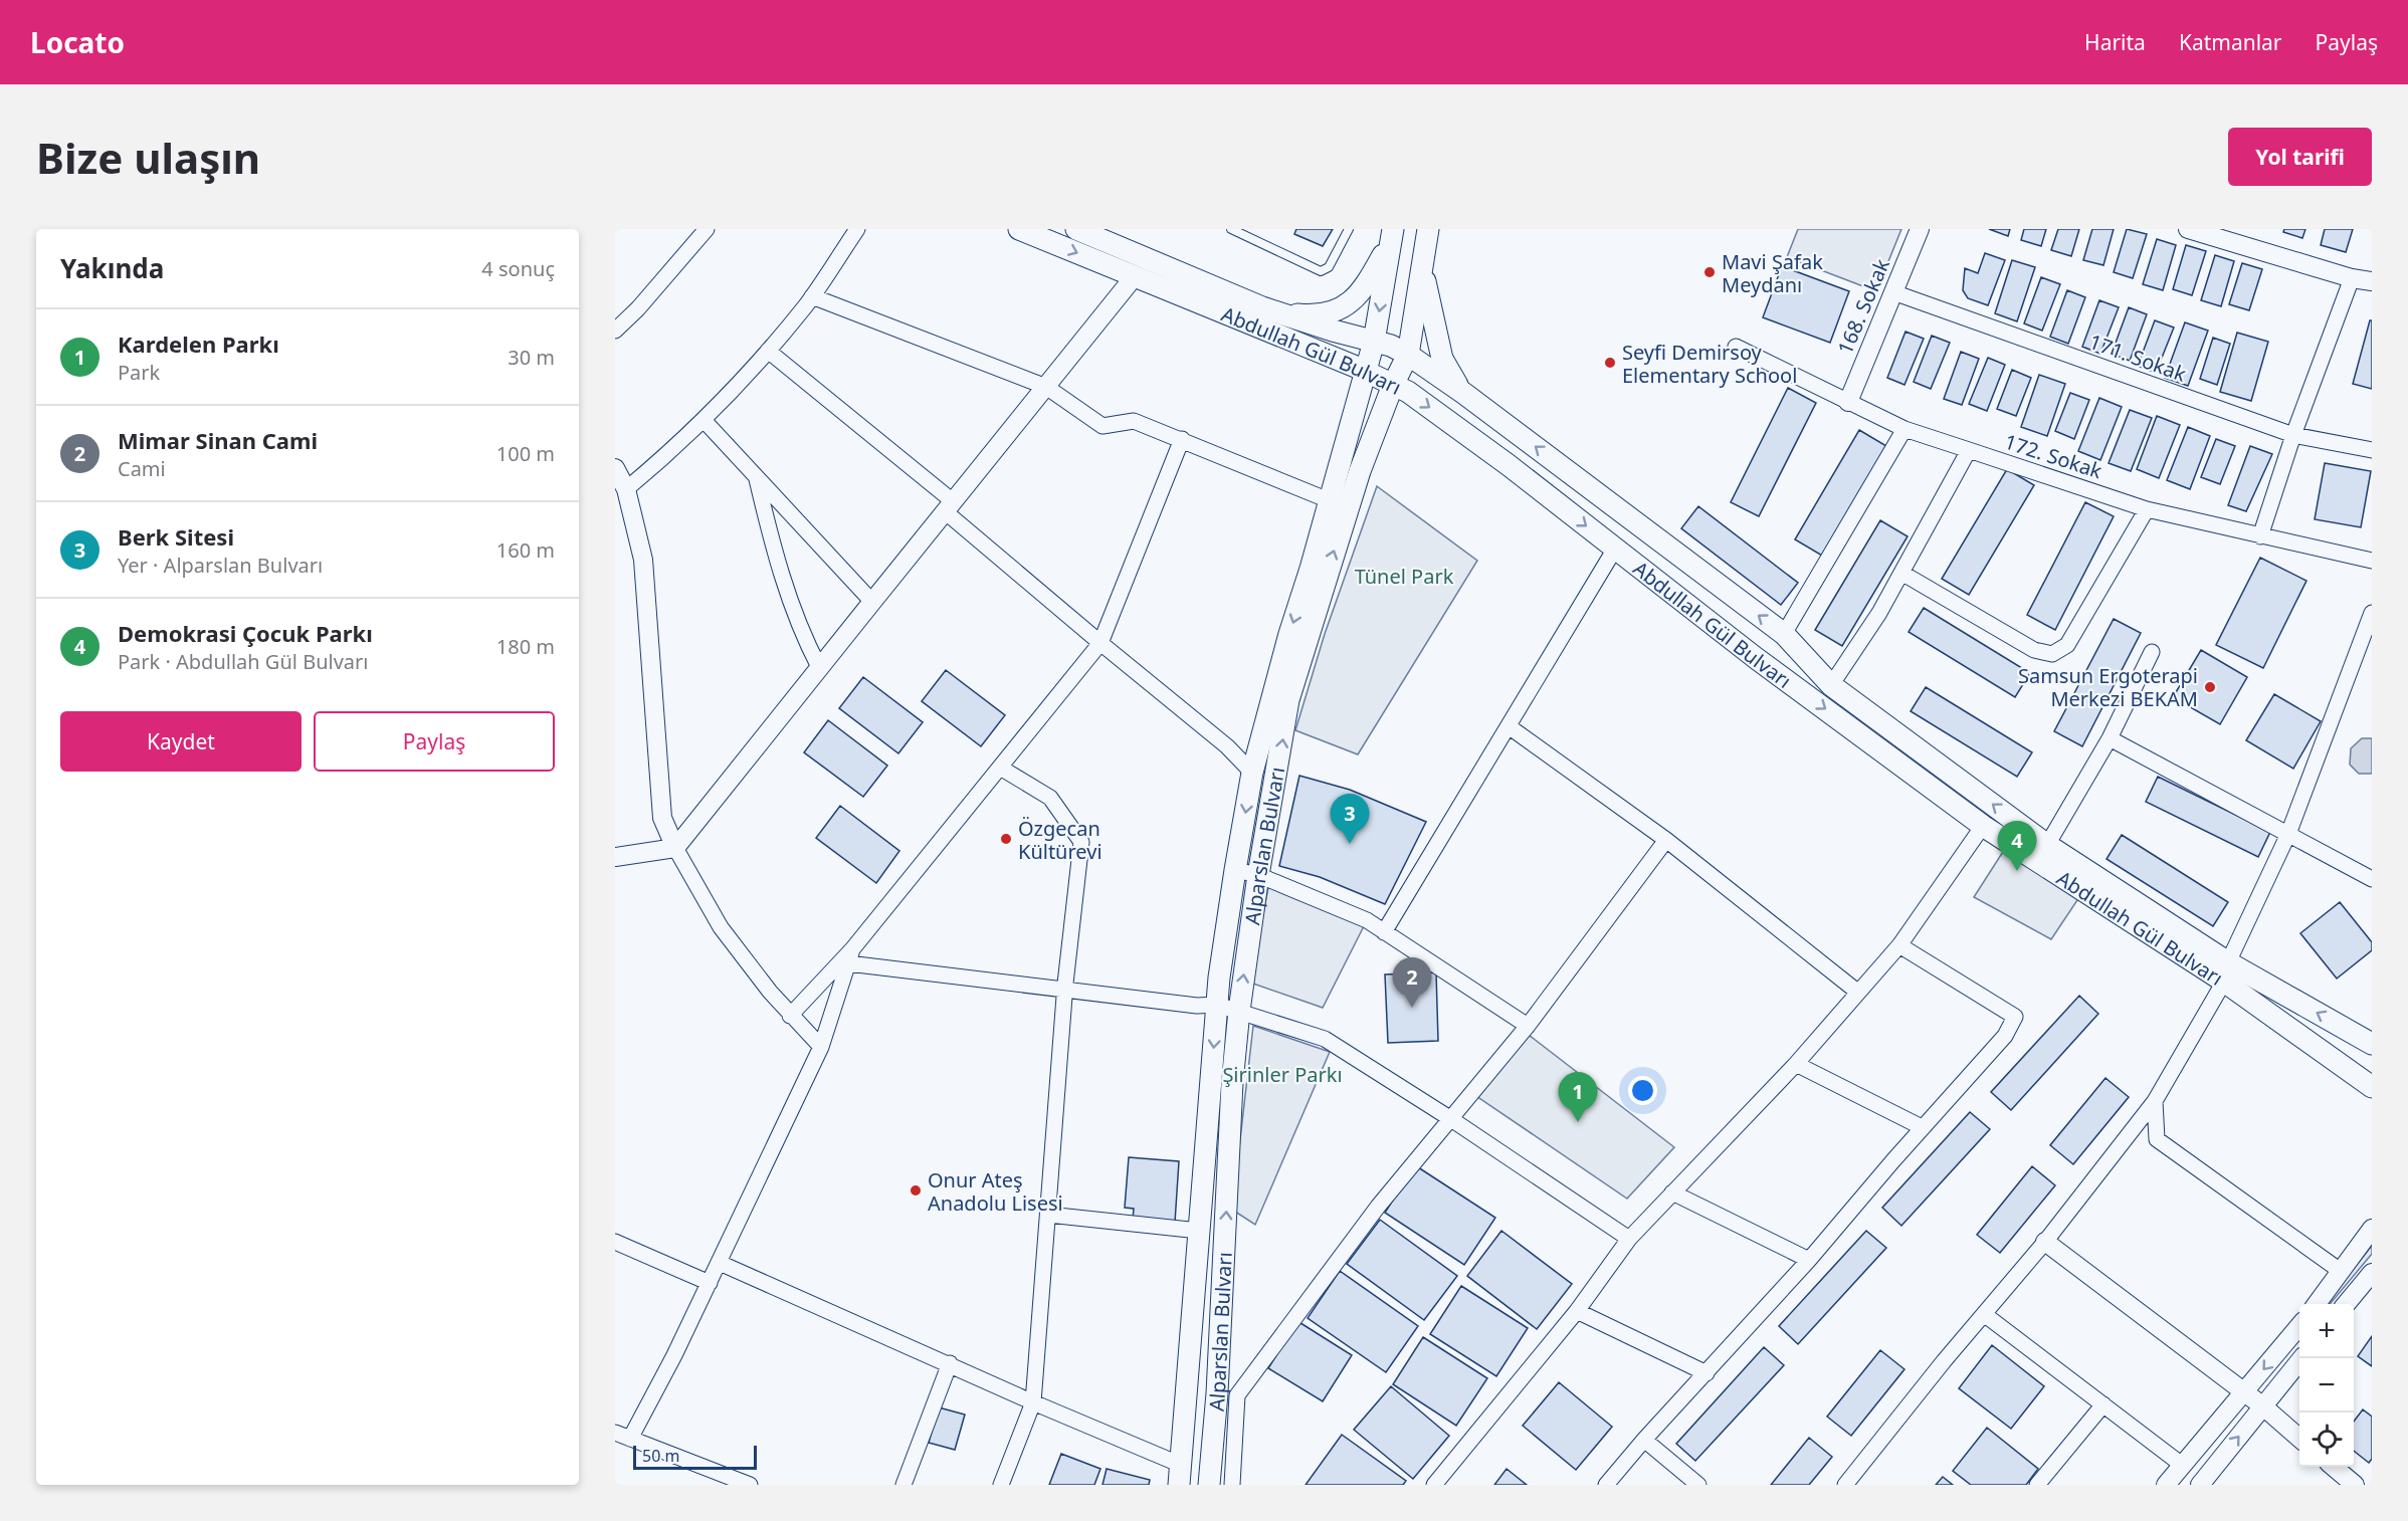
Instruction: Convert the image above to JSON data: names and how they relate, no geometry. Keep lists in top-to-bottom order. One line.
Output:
{"streets":{"main road":["Abdullah Gül Bulvarı","Alparslan Bulvarı"],"street":["168. Sokak","171. Sokak","172. Sokak"]},"crossings":[["168. Sokak","171. Sokak"],["168. Sokak","172. Sokak"],["Abdullah Gül Bulvarı","Alparslan Bulvarı"]],"parks":["Tünel Park","Şirinler Parkı"],"places":["Mavi Şafak Meydanı","Seyfi Demirsoy Elementary School","Samsun Ergoterapi Merkezi BEKAM","Özgecan Kültürevi","Onur Ateş Anadolu Lisesi"],"scale_bar":"50 m","page":{"header":"Locato","nav":["Harita","Katmanlar","Paylaş"],"buttons":["Yol tarifi",["Kaydet","Paylaş"]],"title":"Bize ulaşın","heading":["Yakında","4 sonuç"],"list":[{"mark":"1","name":"Kardelen Parkı","note":"Park","value":"30 m"},{"mark":"2","name":"Mimar Sinan Cami","note":"Cami","value":"100 m"},{"mark":"3","name":"Berk Sitesi","note":"Yer · Alparslan Bulvarı","value":"160 m"},{"mark":"4","name":"Demokrasi Çocuk Parkı","note":"Park · Abdullah Gül Bulvarı","value":"180 m"}],"pins":["3","4","2","1"],"map_buttons":["+","−"],"scale":"50 m"}}
